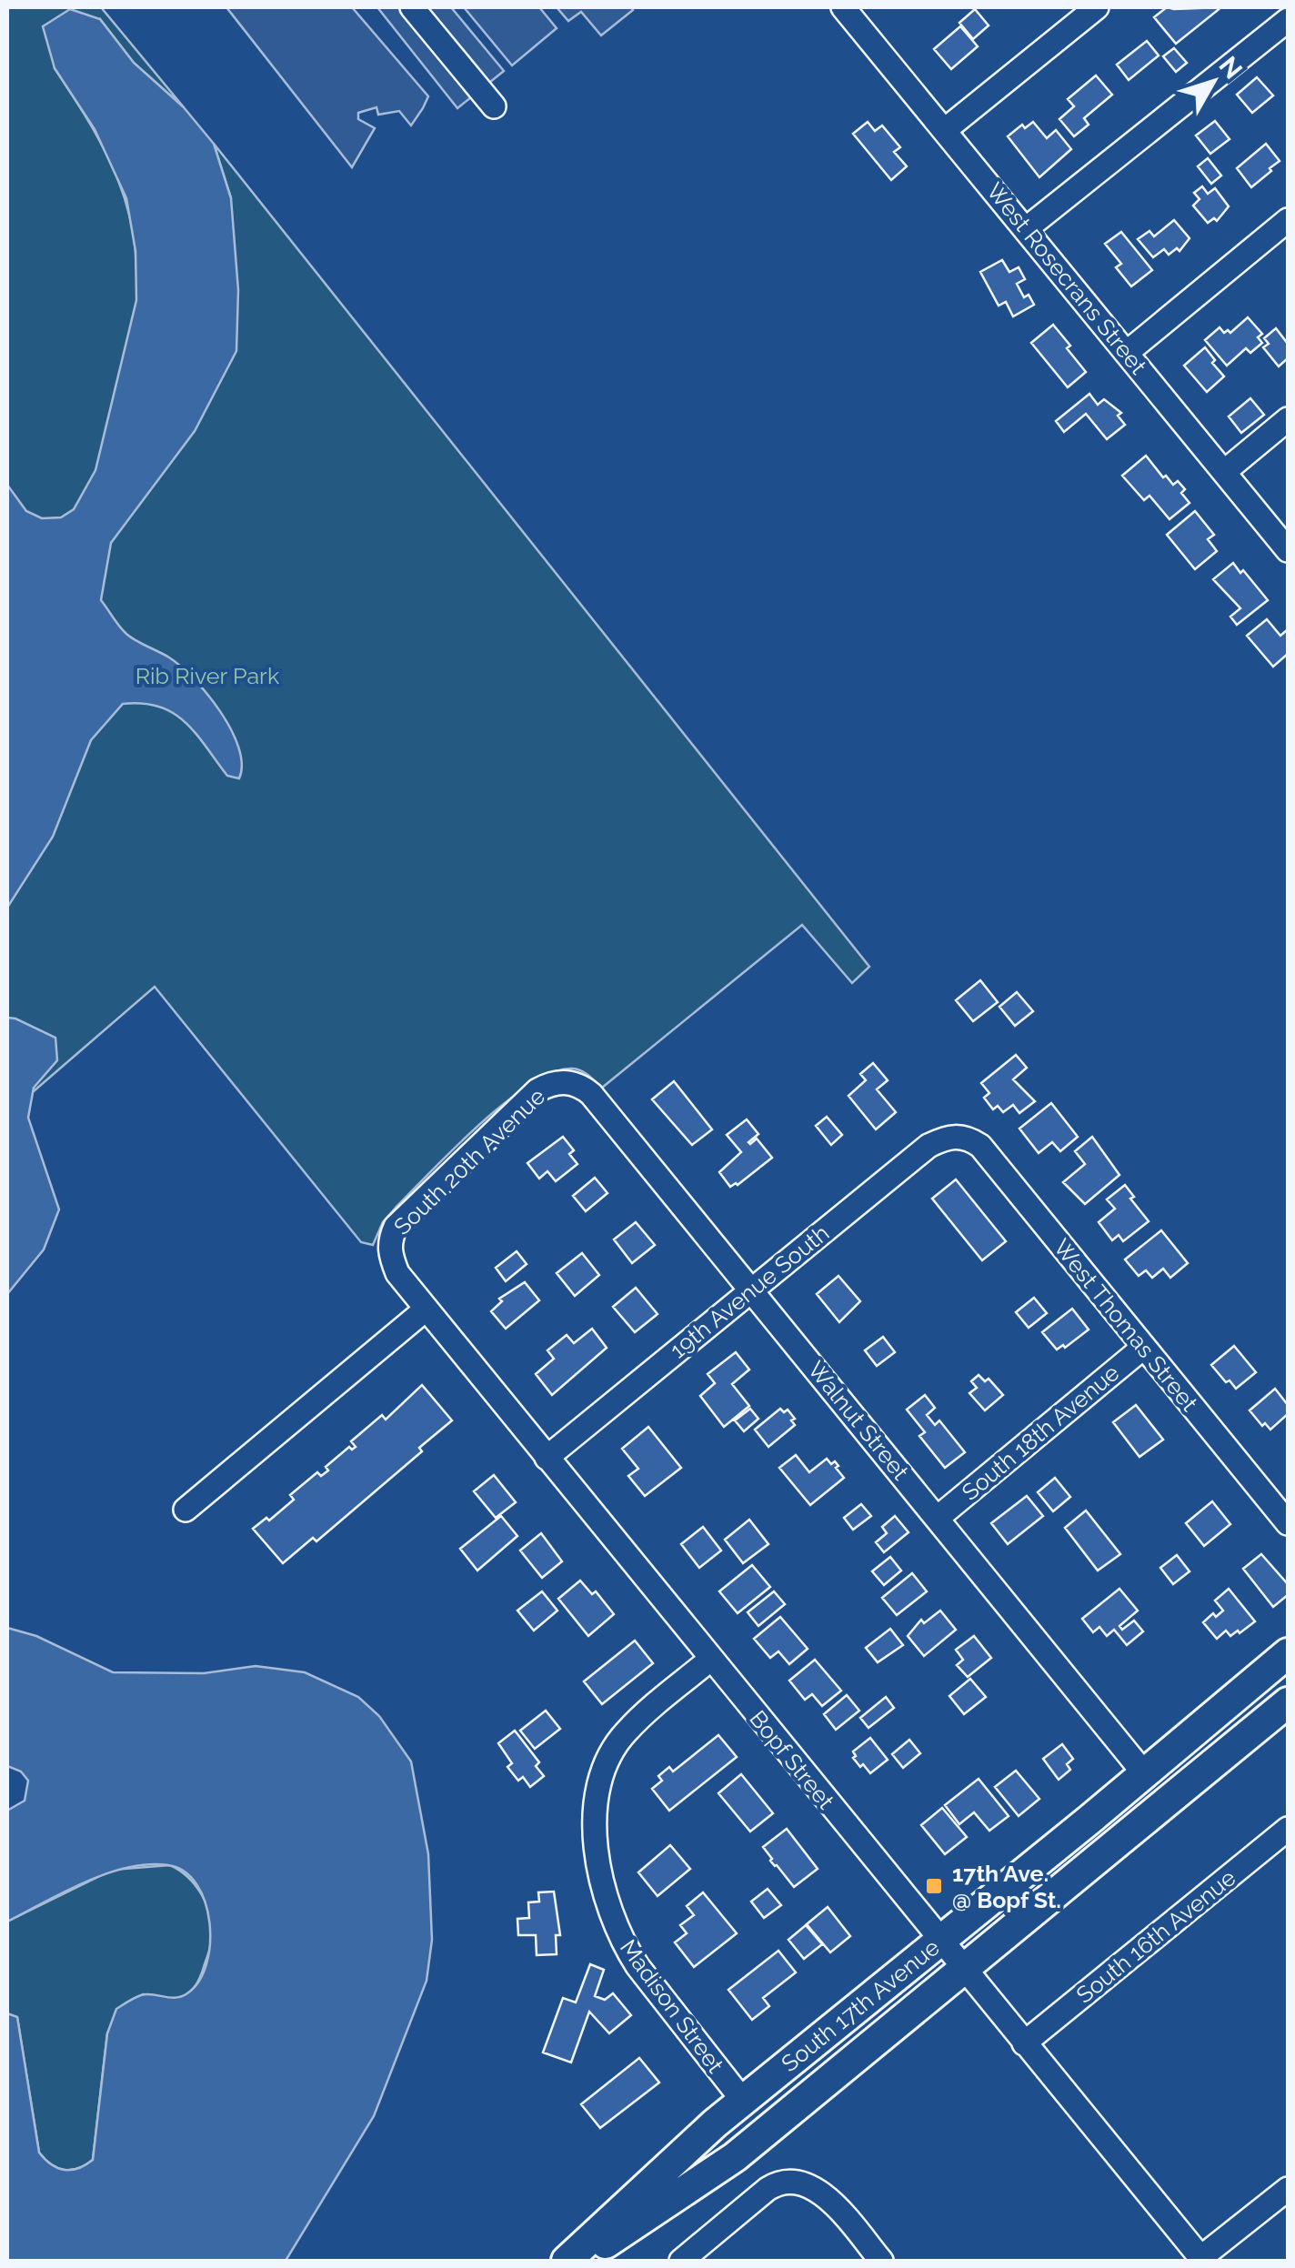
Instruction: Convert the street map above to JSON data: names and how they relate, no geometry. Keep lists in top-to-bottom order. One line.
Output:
{"streets":{"main road":["South 17th Avenue"],"street":["West Rosecrans Street","South 20th Avenue","19th Avenue South","West Thomas Street","Walnut Street","South 18th Avenue","Bopf Street","South 16th Avenue","Madison Street"]},"crossings":[["South 20th Avenue","Walnut Street"],["South 20th Avenue","Bopf Street"],["19th Avenue South","West Thomas Street"],["19th Avenue South","Walnut Street"],["19th Avenue South","Bopf Street"],["West Thomas Street","South 18th Avenue"],["Walnut Street","South 18th Avenue"],["Walnut Street","South 17th Avenue"],["Bopf Street","South 16th Avenue"],["Bopf Street","South 17th Avenue"],["Bopf Street","Madison Street"],["South 17th Avenue","Madison Street"]],"parks":["Rib River Park"],"places":{"transit":["17th Ave. @ Bopf St."]},"north":"top right"}
